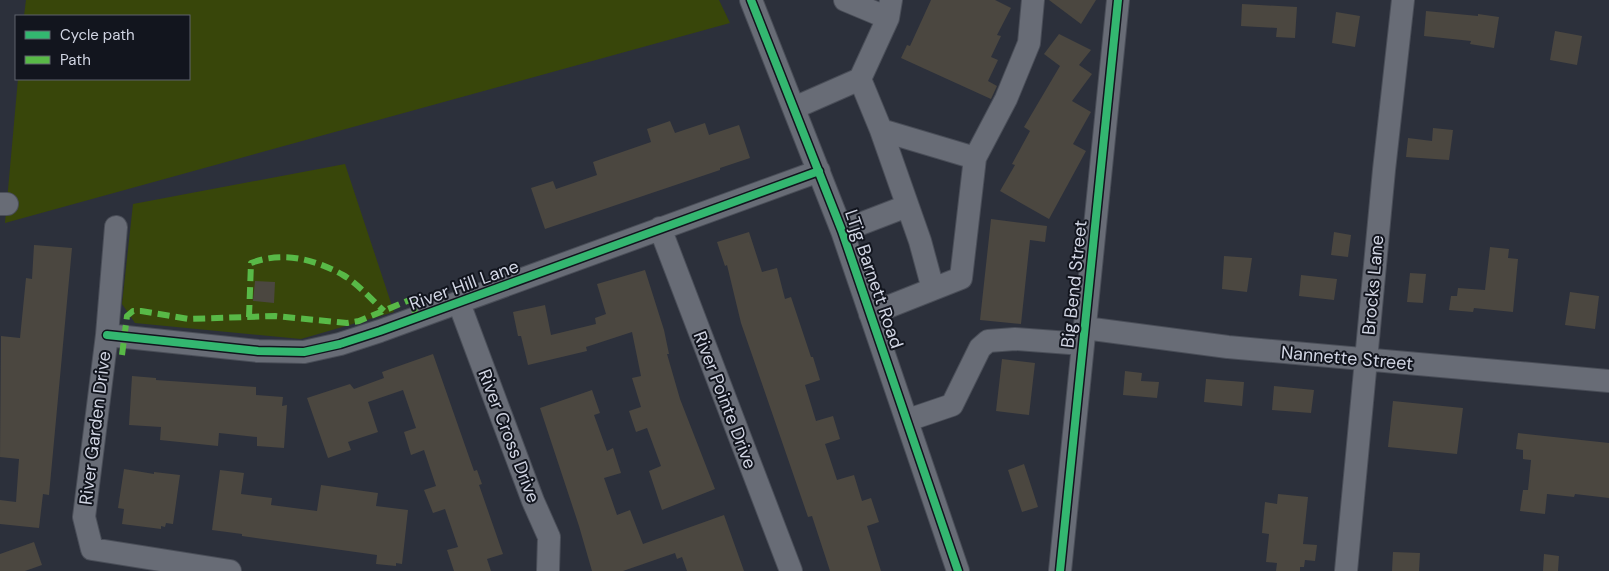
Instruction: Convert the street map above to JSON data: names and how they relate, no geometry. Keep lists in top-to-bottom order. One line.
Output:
{"streets":{"street":["LTjg Barnett Road","Big Bend Street","River Hill Lane","Brocks Lane","Nannette Street","River Pointe Drive","River Garden Drive","River Cross Drive"]},"crossings":[["LTjg Barnett Road","River Hill Lane"],["LTjg Barnett Road","Nannette Street"],["Big Bend Street","Nannette Street"],["River Hill Lane","River Pointe Drive"],["River Hill Lane","River Garden Drive"],["River Hill Lane","River Cross Drive"],["Brocks Lane","Nannette Street"]],"legend":["Cycle path","Path"]}
